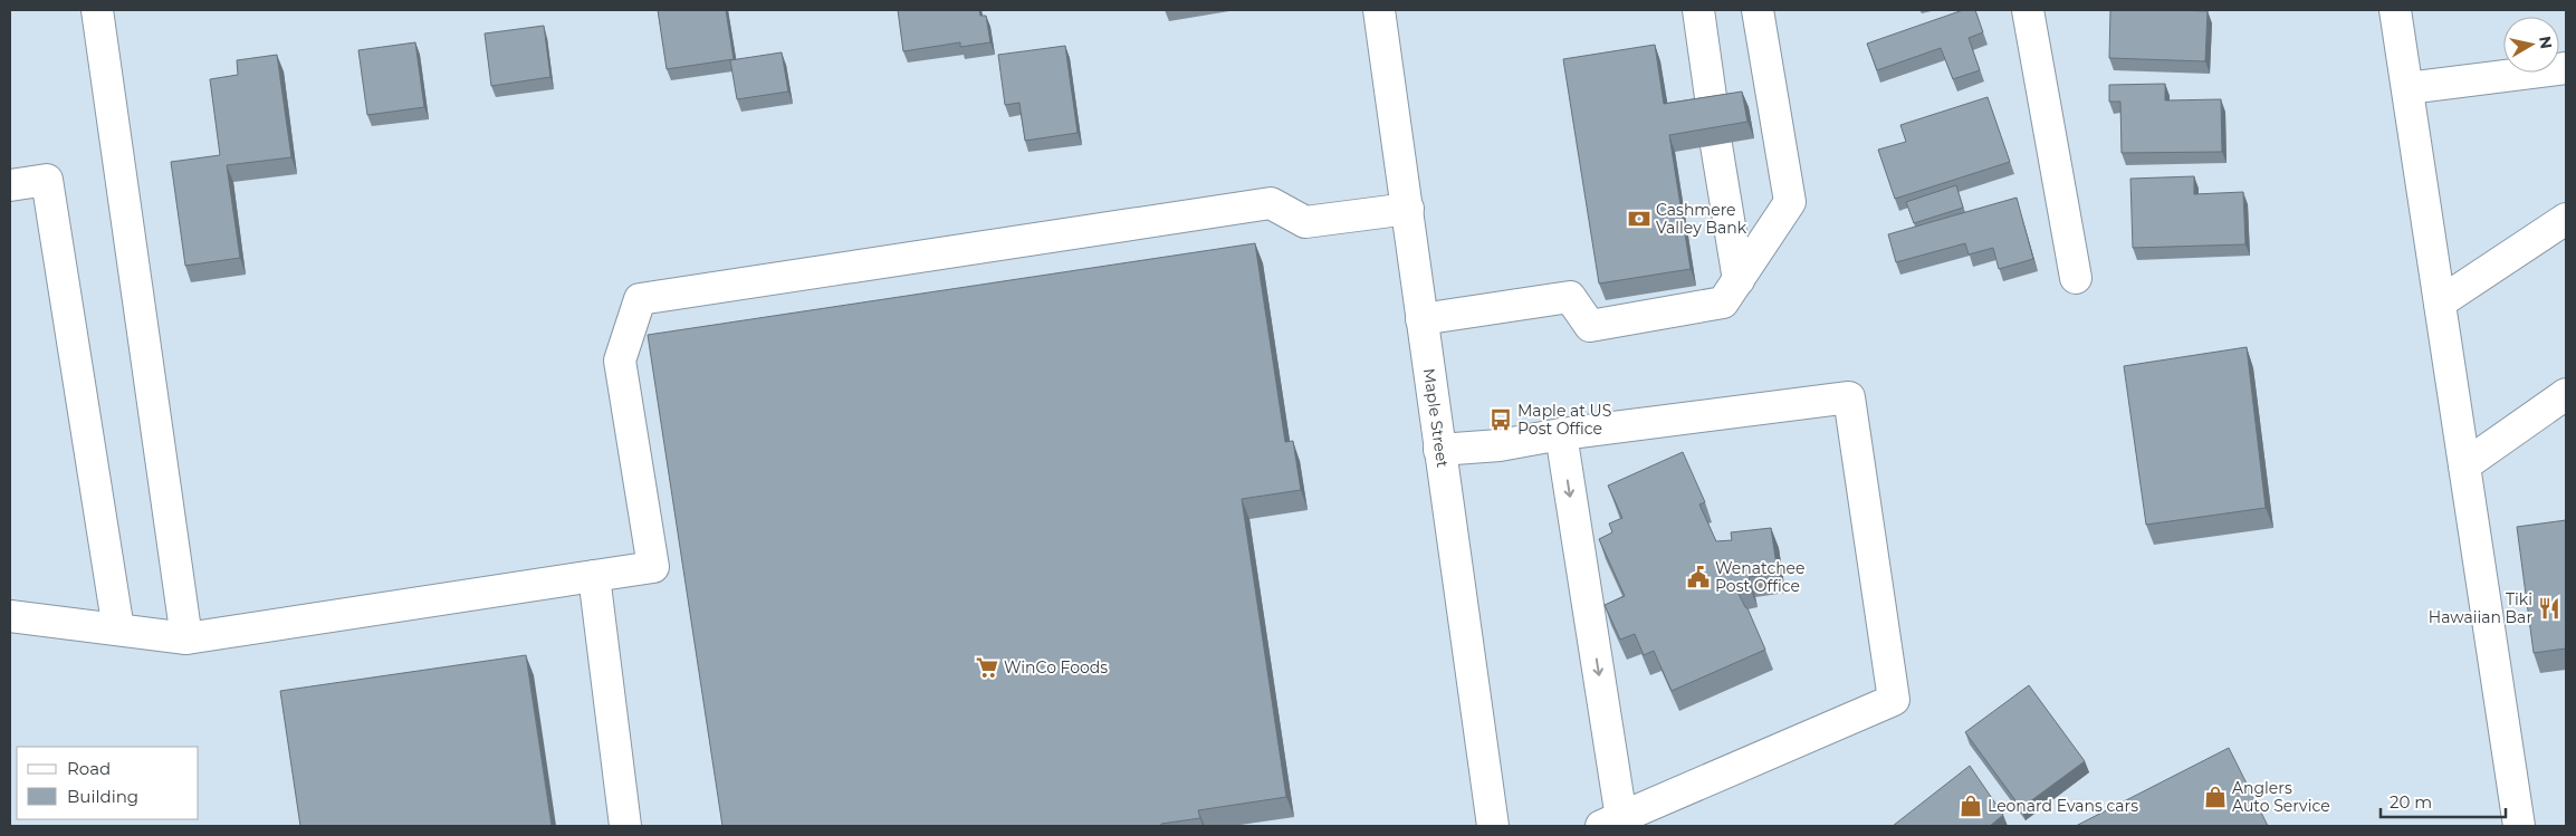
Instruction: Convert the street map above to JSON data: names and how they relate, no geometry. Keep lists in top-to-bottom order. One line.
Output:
{"streets":{"street":["Maple Street"]},"places":{"bank":["Cashmere Valley Bank"],"bus stop":["Maple at US Post Office"],"public building":["Wenatchee Post Office"],"restaurant":["Tiki Hawaiian Bar"],"supermarket":["WinCo Foods"],"shop":["Anglers Auto Service","Leonard Evans cars"]},"legend":["Road","Building"],"scale_bar":"20 m","north":"right"}
